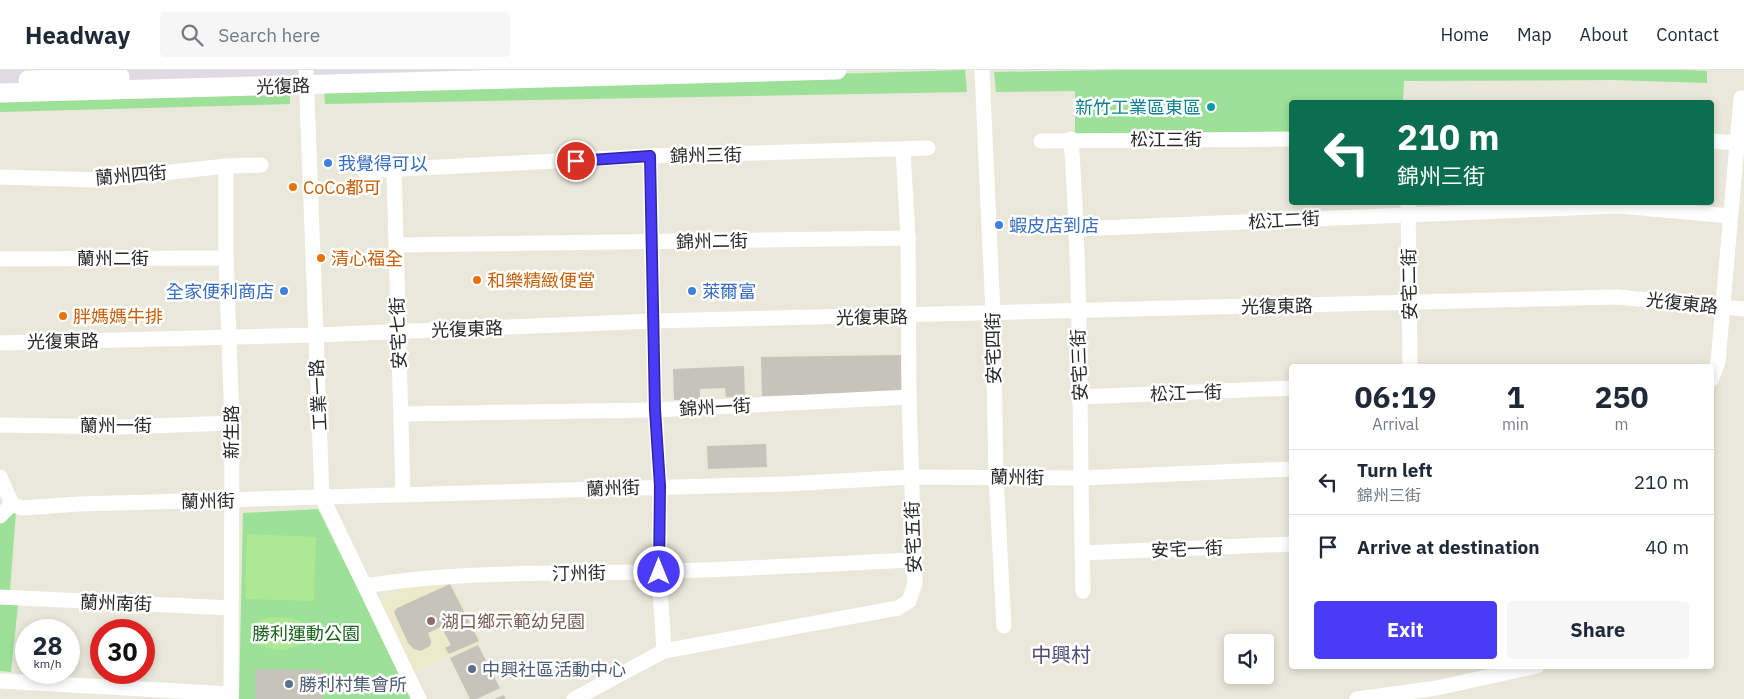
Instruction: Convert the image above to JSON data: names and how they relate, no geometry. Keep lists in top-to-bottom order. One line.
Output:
{"streets":{"street":["光復路","松江三街","錦州三街","蘭州四街","松江二街","錦州二街","蘭州二街","安宅二街","光復東路","安宅七街","安宅四街","安宅三街","松江一街","工業一路","錦州一街","蘭州一街","新生路","蘭州街","安宅五街","安宅一街","汀州街","蘭州南街"]},"crossings":[["光復路","工業一路"],["松江三街","安宅三街"],["錦州三街","安宅七街"],["錦州三街","安宅五街"],["蘭州四街","新生路"],["松江二街","安宅二街"],["松江二街","安宅三街"],["錦州二街","安宅七街"],["錦州二街","安宅五街"],["蘭州二街","新生路"],["安宅二街","光復東路"],["光復東路","安宅七街"],["光復東路","安宅四街"],["光復東路","安宅三街"],["光復東路","工業一路"],["光復東路","新生路"],["光復東路","安宅五街"],["安宅七街","錦州一街"],["安宅七街","蘭州街"],["安宅四街","蘭州街"],["安宅三街","松江一街"],["安宅三街","蘭州街"],["安宅三街","安宅一街"],["工業一路","蘭州街"],["工業一路","汀州街"],["錦州一街","安宅五街"],["蘭州一街","新生路"],["新生路","蘭州街"],["新生路","蘭州南街"],["蘭州街","安宅五街"],["安宅五街","汀州街"]],"districts":["中興村"],"parks":["勝利運動公園"],"places":["新竹工業區東區","我覺得可以","CoCo都可","蝦皮店到店","清心福全","和樂精緻便當","全家便利商店","萊爾富","胖媽媽牛排","湖口鄉示範幼兒園","中興社區活動中心","勝利村集會所"],"page":{"header":"Headway","search":"Search here","nav":["Home","Map","About","Contact"],"turn":["210 m","錦州三街"],"eta":["06:19","Arrival","1","min","250","m"],"list":[{"name":"Turn left","note":"錦州三街","value":"210 m"},{"name":"Arrive at destination","value":"40 m"}],"buttons":["Exit","Share"],"speed":"28 km/h","limit":"30"}}
